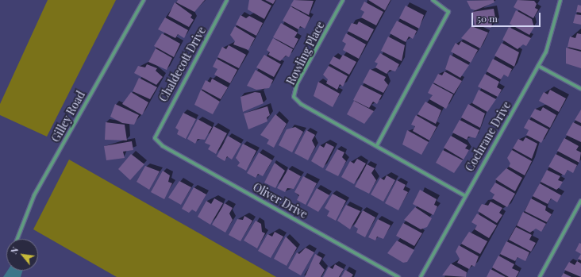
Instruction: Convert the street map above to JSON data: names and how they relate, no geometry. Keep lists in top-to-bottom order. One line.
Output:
{"streets":{"street":["Rowling Place","Chaldecott Drive","Gilley Road","Cochrane Drive","Oliver Drive"]},"crossings":[["Rowling Place","Cochrane Drive"],["Chaldecott Drive","Oliver Drive"]],"scale_bar":"50 m","north":"top left"}
